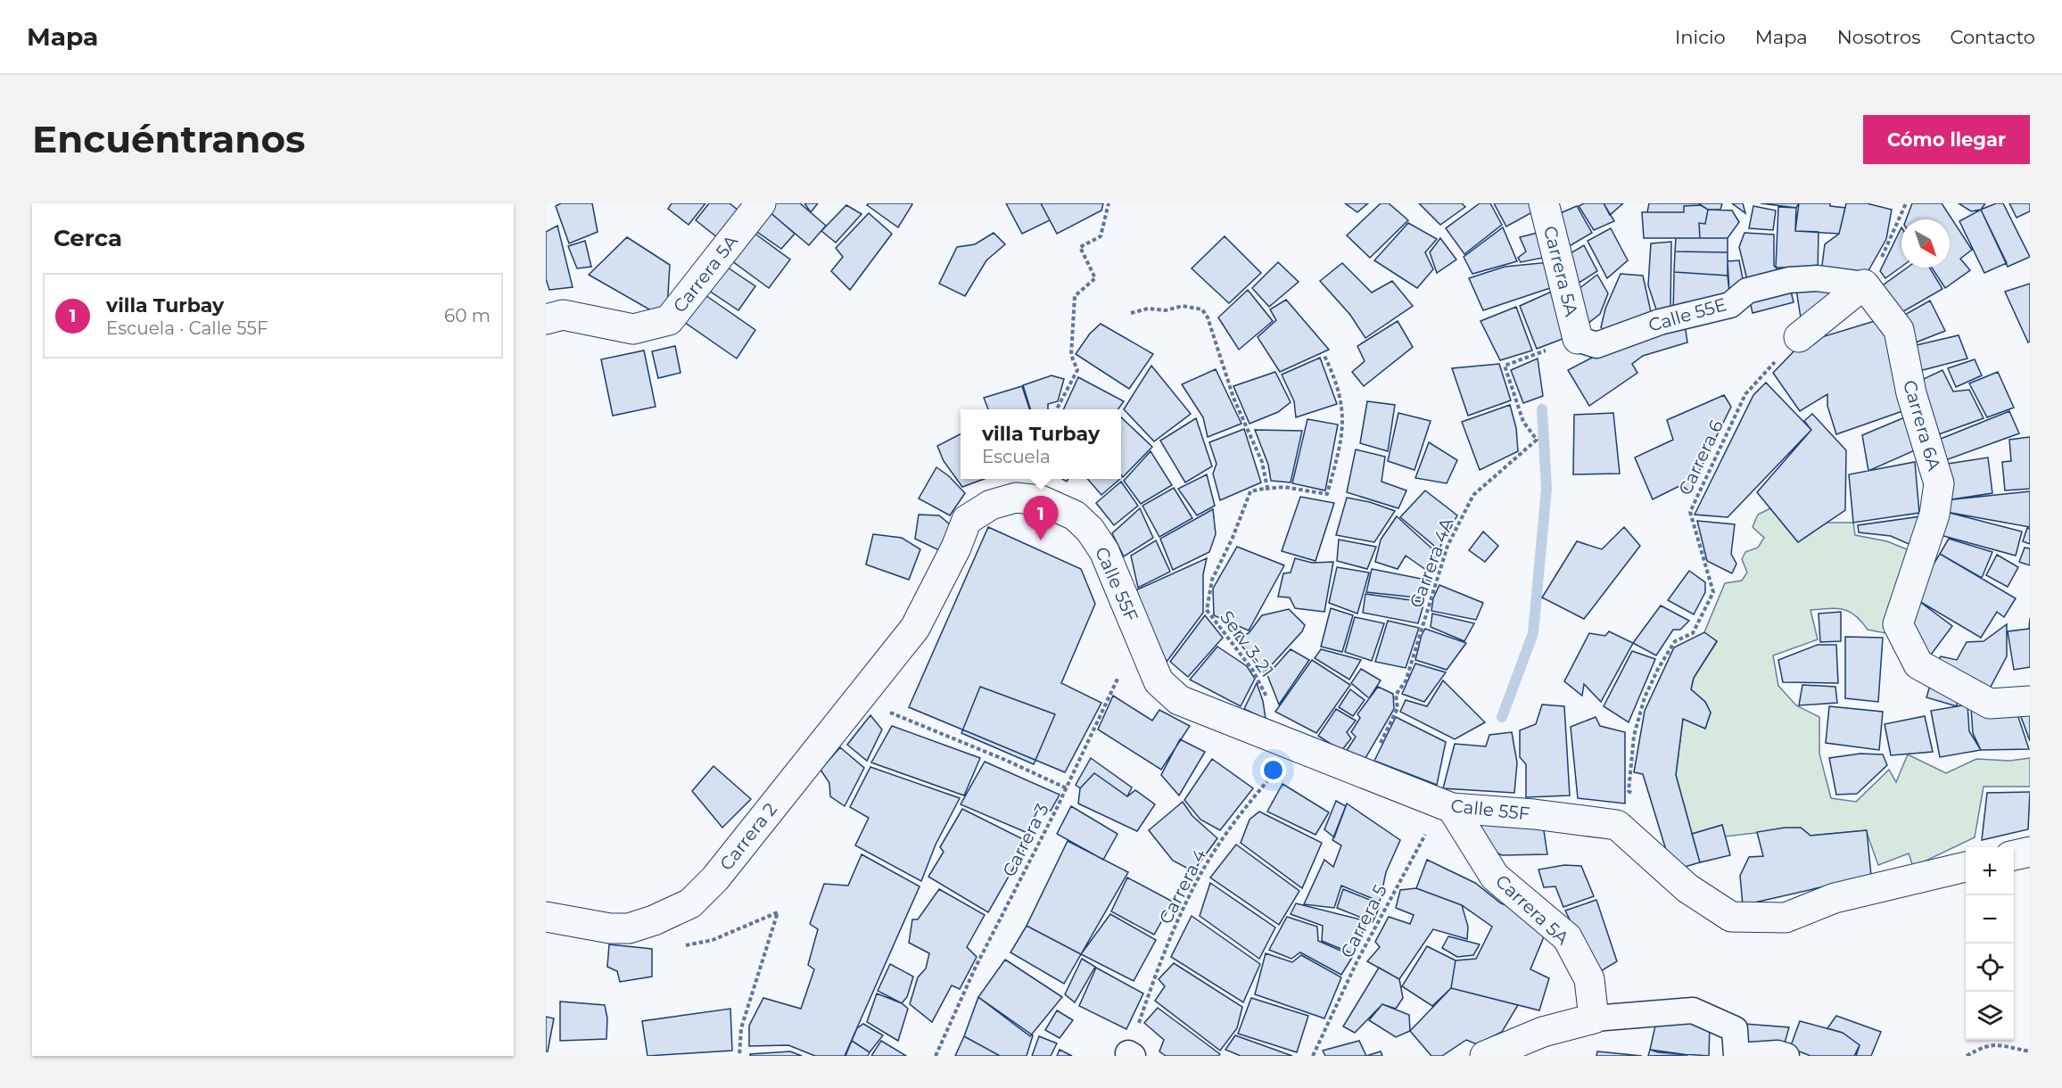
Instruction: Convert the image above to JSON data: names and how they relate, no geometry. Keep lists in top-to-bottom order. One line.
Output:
{"streets":{"street":["Carrera 5A","Calle 55E","Carrera 6A","Calle 55F","Carrera 2"],"path":["Carrera 6","Carrera 4A","Serv 3-21","Carrera 3","Carrera 4","Carrera 5"]},"crossings":[["Carrera 5A","Calle 55E"],["Carrera 5A","Carrera 4A"],["Carrera 5A","Calle 55F"],["Carrera 5A","Carrera 5"],["Calle 55E","Carrera 6A"],["Calle 55E","Carrera 4A"],["Carrera 4A","Calle 55F"],["Calle 55F","Carrera 2"],["Calle 55F","Carrera 3"],["Calle 55F","Carrera 4"],["Calle 55F","Carrera 5"]],"north":"bottom right","page":{"header":"Mapa","nav":["Inicio","Mapa","Nosotros","Contacto"],"buttons":"Cómo llegar","title":"Encuéntranos","heading":"Cerca","list":[{"mark":"1","name":"villa Turbay","note":"Escuela · Calle 55F","value":"60 m"}],"popup":["villa Turbay","Escuela"],"pins":"1","map_buttons":["+","−"]}}
